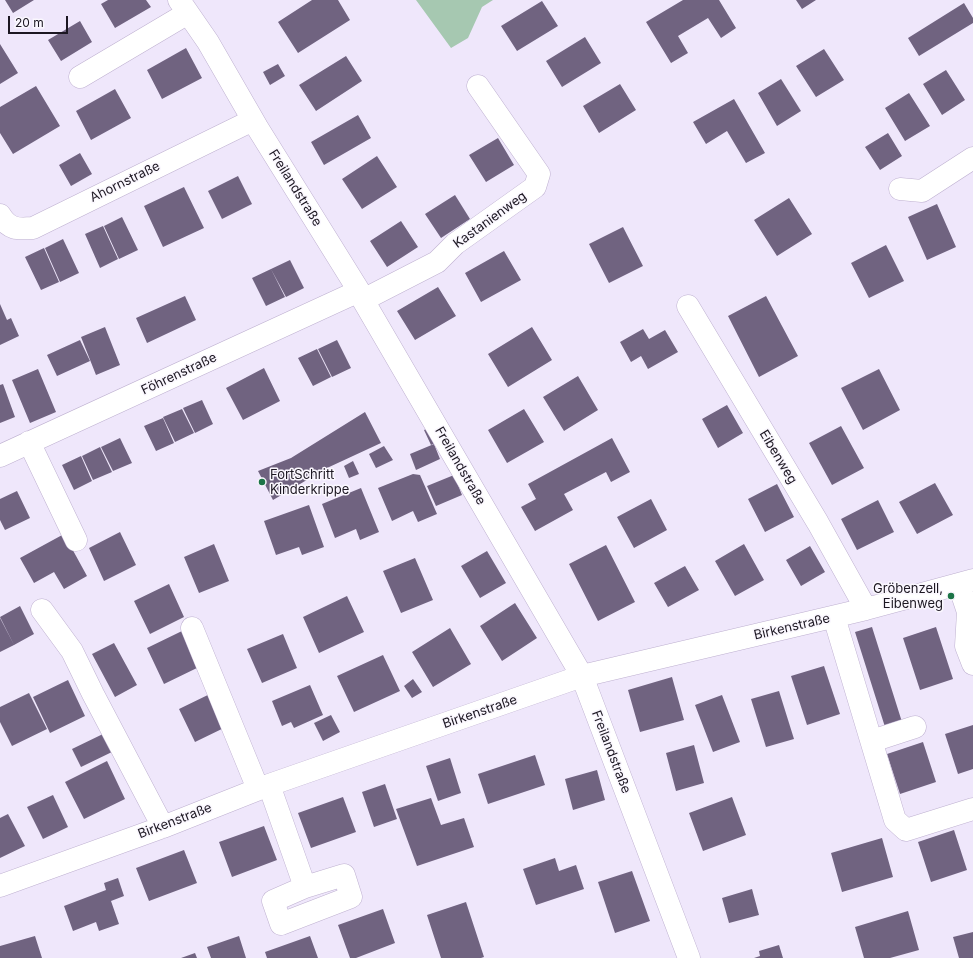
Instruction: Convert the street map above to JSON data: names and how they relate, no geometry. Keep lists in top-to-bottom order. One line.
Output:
{"streets":{"street":["Ahornstraße","Freilandstraße","Kastanienweg","Föhrenstraße","Eibenweg","Birkenstraße"]},"crossings":[["Ahornstraße","Freilandstraße"],["Freilandstraße","Kastanienweg"],["Freilandstraße","Föhrenstraße"],["Freilandstraße","Birkenstraße"],["Kastanienweg","Föhrenstraße"],["Eibenweg","Birkenstraße"]],"places":["FortSchritt Kinderkrippe","Gröbenzell, Eibenweg"],"scale_bar":"20 m"}
